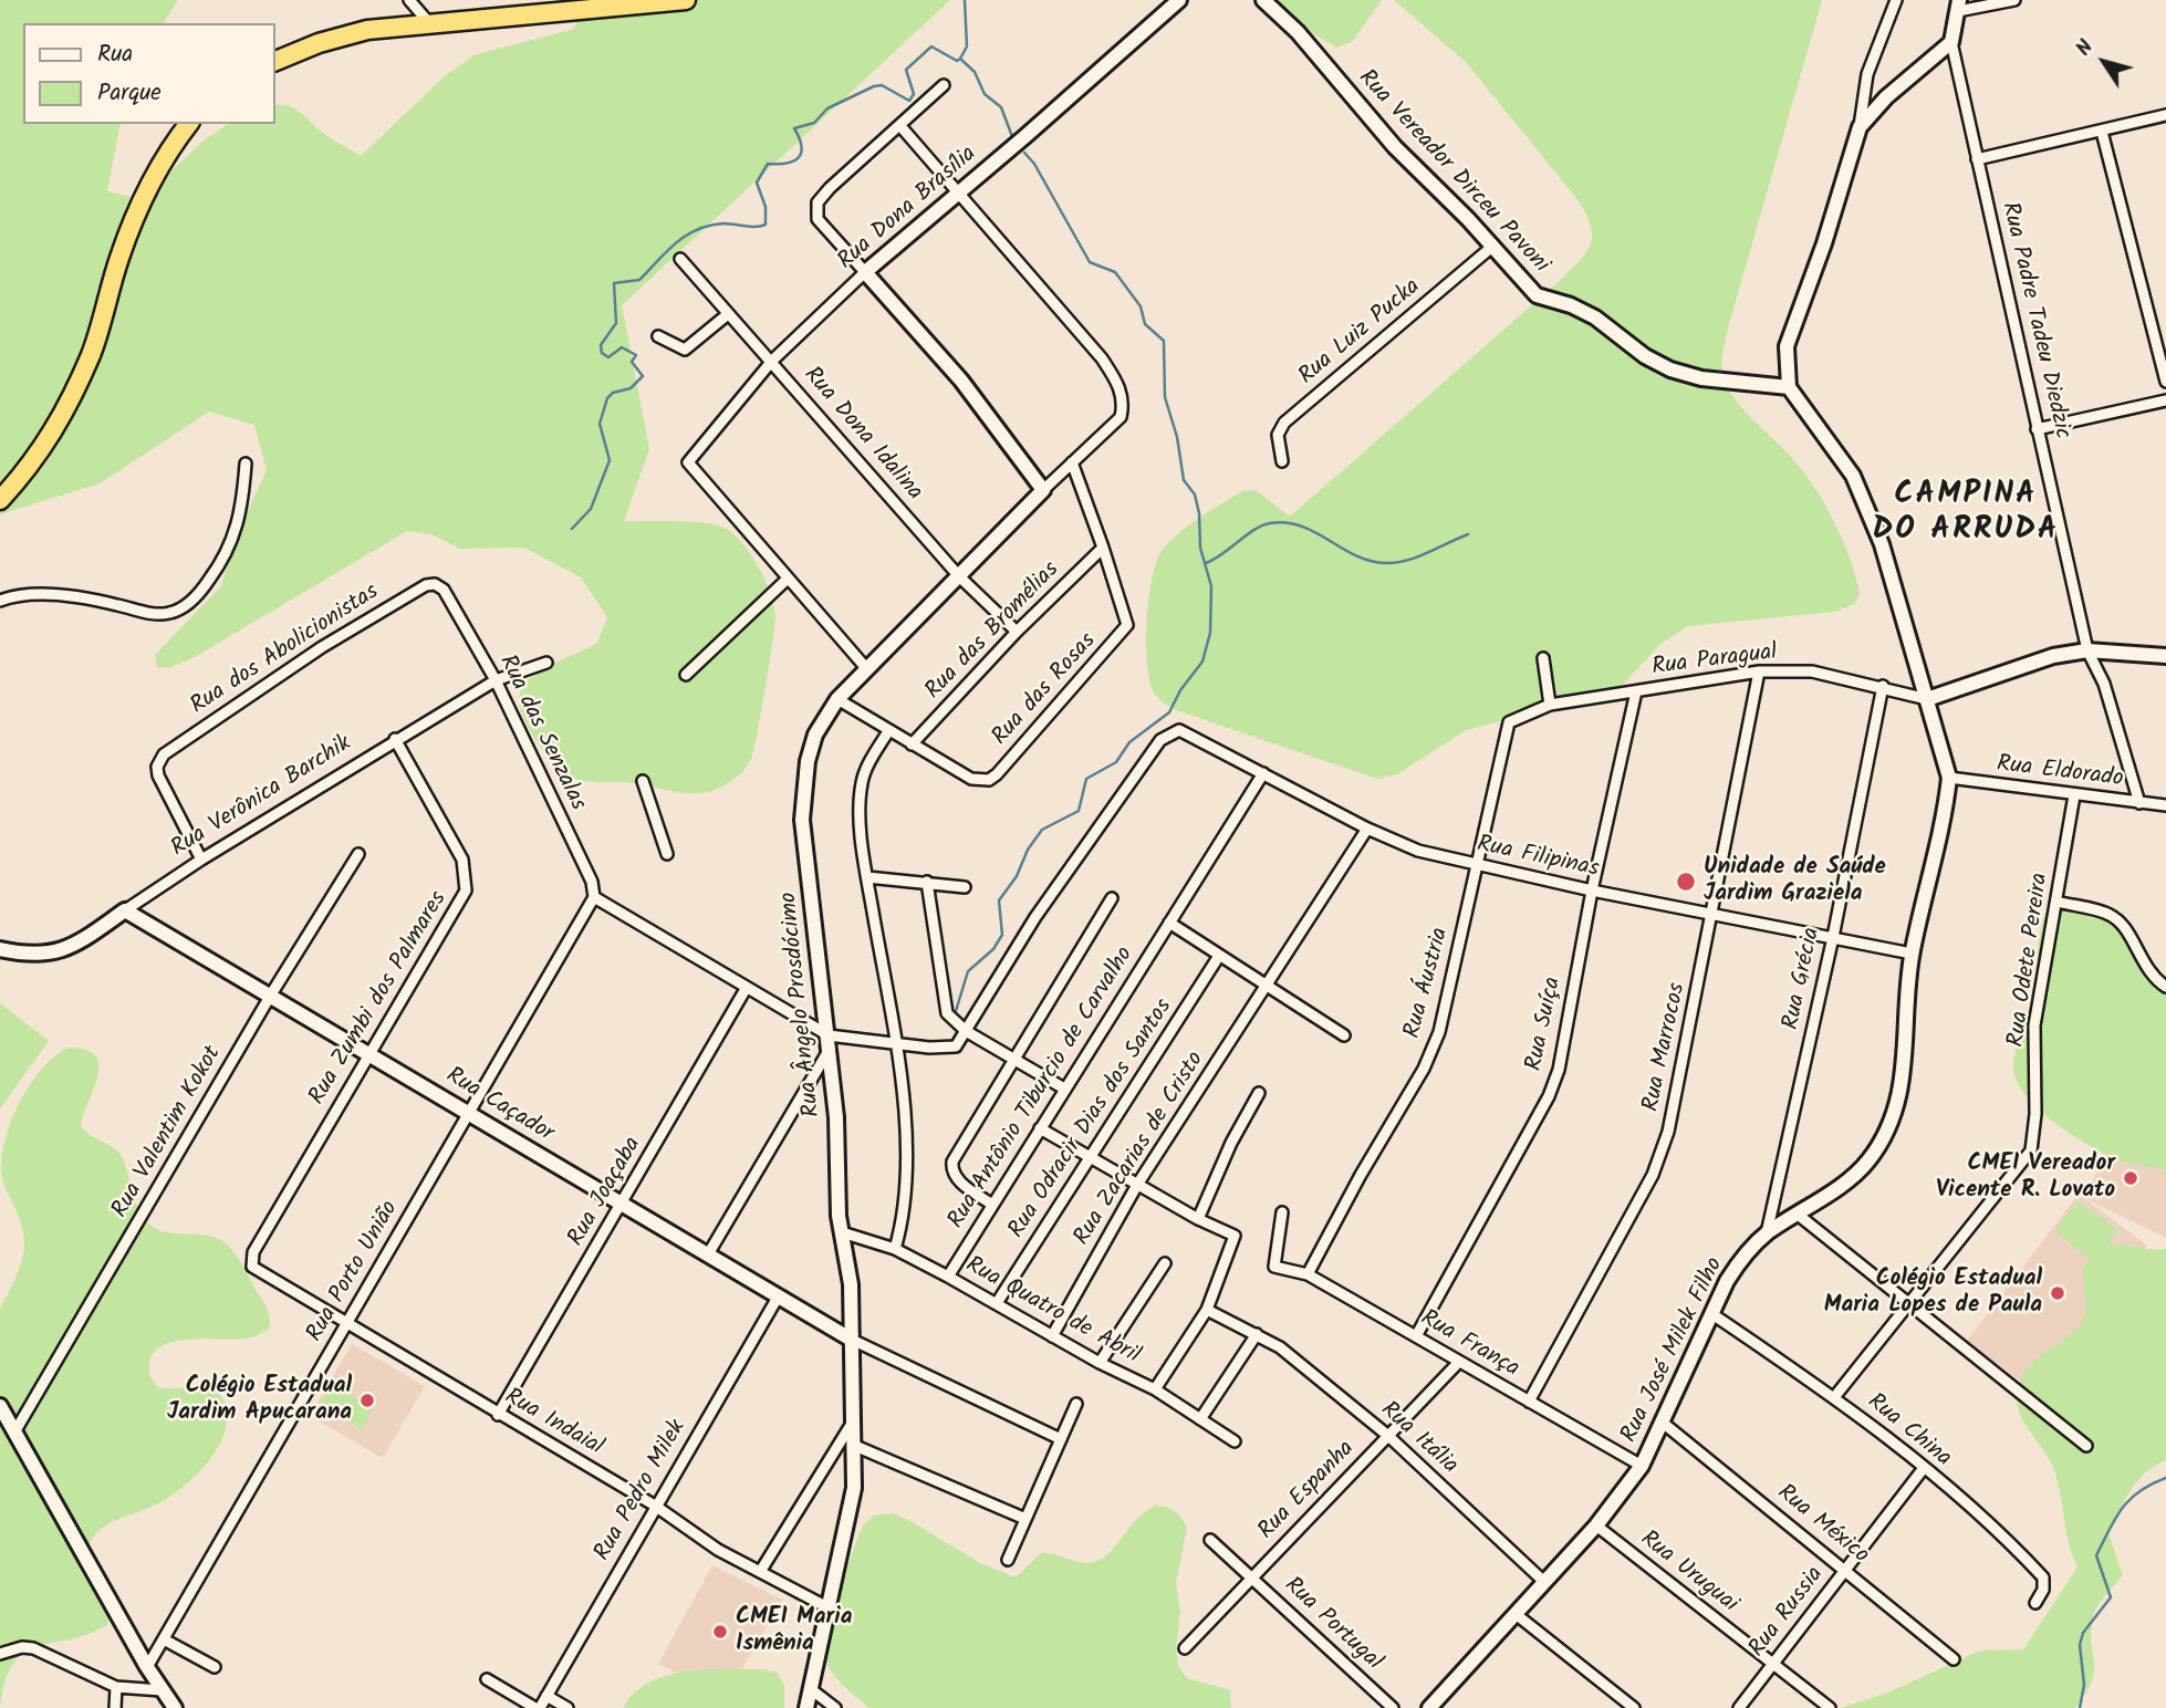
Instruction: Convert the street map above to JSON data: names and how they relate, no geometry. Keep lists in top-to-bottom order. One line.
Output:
{"streets":{"street":["Rua Vereador Dirceu Pavoni","Rua Dona Brasília","Rua Padre Tadeu Diedzic","Rua Luiz Pucka","Rua Dona Idalina","Rua das Bromélias","Rua dos Abolicionistas","Rua Paragual","Rua das Rosas","Rua das Senzalas","Rua Eldorado","Rua Verônica Barchik","Rua Filipinas","Rua Odete Pereira","Rua Grécia","Rua Áustria","Rua Zumbi dos Palmares","Rua Ângelo Prosdócimo","Rua Suíça","Rua Marrocos","Rua Antônio Tiburcio de Carvalho","Rua Caçador","Rua Odracir Dias dos Santos","Rua Valentim Kokot","Rua Zacarias de Cristo","Rua Joaçaba","Rua Porto União","Rua Quatro de Abril","Rua França","Rua José Milek Filho","Rua Indaial","Rua China","Rua Itália","Rua Pedro Milek","Rua Espanha","Rua México","Rua Uruguai","Rua Russia","Rua Portugal"]},"crossings":[["Rua Vereador Dirceu Pavoni","Rua Luiz Pucka"],["Rua Dona Brasília","Rua Dona Idalina"],["Rua Dona Brasília","Rua Ângelo Prosdócimo"],["Rua Padre Tadeu Diedzic","Rua Eldorado"],["Rua Dona Idalina","Rua das Bromélias"],["Rua Dona Idalina","Rua Ângelo Prosdócimo"],["Rua das Bromélias","Rua das Rosas"],["Rua dos Abolicionistas","Rua das Senzalas"],["Rua dos Abolicionistas","Rua Verônica Barchik"],["Rua Paragual","Rua Grécia"],["Rua Paragual","Rua Áustria"],["Rua Paragual","Rua Suíça"],["Rua Paragual","Rua Marrocos"],["Rua Paragual","Rua José Milek Filho"],["Rua das Senzalas","Rua Verônica Barchik"],["Rua das Senzalas","Rua Porto União"],["Rua Eldorado","Rua Odete Pereira"],["Rua Eldorado","Rua José Milek Filho"],["Rua Verônica Barchik","Rua Zumbi dos Palmares"],["Rua Verônica Barchik","Rua Caçador"],["Rua Filipinas","Rua Grécia"],["Rua Filipinas","Rua Áustria"],["Rua Filipinas","Rua Suíça"],["Rua Filipinas","Rua Marrocos"],["Rua Filipinas","Rua Antônio Tiburcio de Carvalho"],["Rua Filipinas","Rua Zacarias de Cristo"],["Rua Filipinas","Rua José Milek Filho"],["Rua Odete Pereira","Rua China"],["Rua Grécia","Rua José Milek Filho"],["Rua Áustria","Rua França"],["Rua Zumbi dos Palmares","Rua Caçador"],["Rua Zumbi dos Palmares","Rua Indaial"],["Rua Ângelo Prosdócimo","Rua Caçador"],["Rua Ângelo Prosdócimo","Rua Quatro de Abril"],["Rua Ângelo Prosdócimo","Rua Indaial"],["Rua Suíça","Rua França"],["Rua Marrocos","Rua França"],["Rua Antônio Tiburcio de Carvalho","Rua Quatro de Abril"],["Rua Caçador","Rua Valentim Kokot"],["Rua Caçador","Rua Joaçaba"],["Rua Caçador","Rua Porto União"],["Rua Caçador","Rua Pedro Milek"],["Rua Odracir Dias dos Santos","Rua Quatro de Abril"],["Rua Zacarias de Cristo","Rua Quatro de Abril"],["Rua Joaçaba","Rua Indaial"],["Rua Porto União","Rua Indaial"],["Rua França","Rua José Milek Filho"],["Rua França","Rua Espanha"],["Rua José Milek Filho","Rua China"],["Rua José Milek Filho","Rua Itália"],["Rua José Milek Filho","Rua México"],["Rua José Milek Filho","Rua Uruguai"],["Rua Indaial","Rua Pedro Milek"],["Rua China","Rua Russia"],["Rua Itália","Rua Espanha"],["Rua Espanha","Rua Portugal"],["Rua México","Rua Russia"],["Rua Uruguai","Rua Russia"]],"districts":["CAMPINA DO ARRUDA"],"places":["Unidade de Saúde Jardim Graziela","CMEI Vereador Vicente R. Lovato","Colégio Estadual Maria Lopes de Paula","Colégio Estadual Jardim Apucarana","CMEI Maria Ismênia"],"legend":["Rua","Parque"],"north":"top left"}
